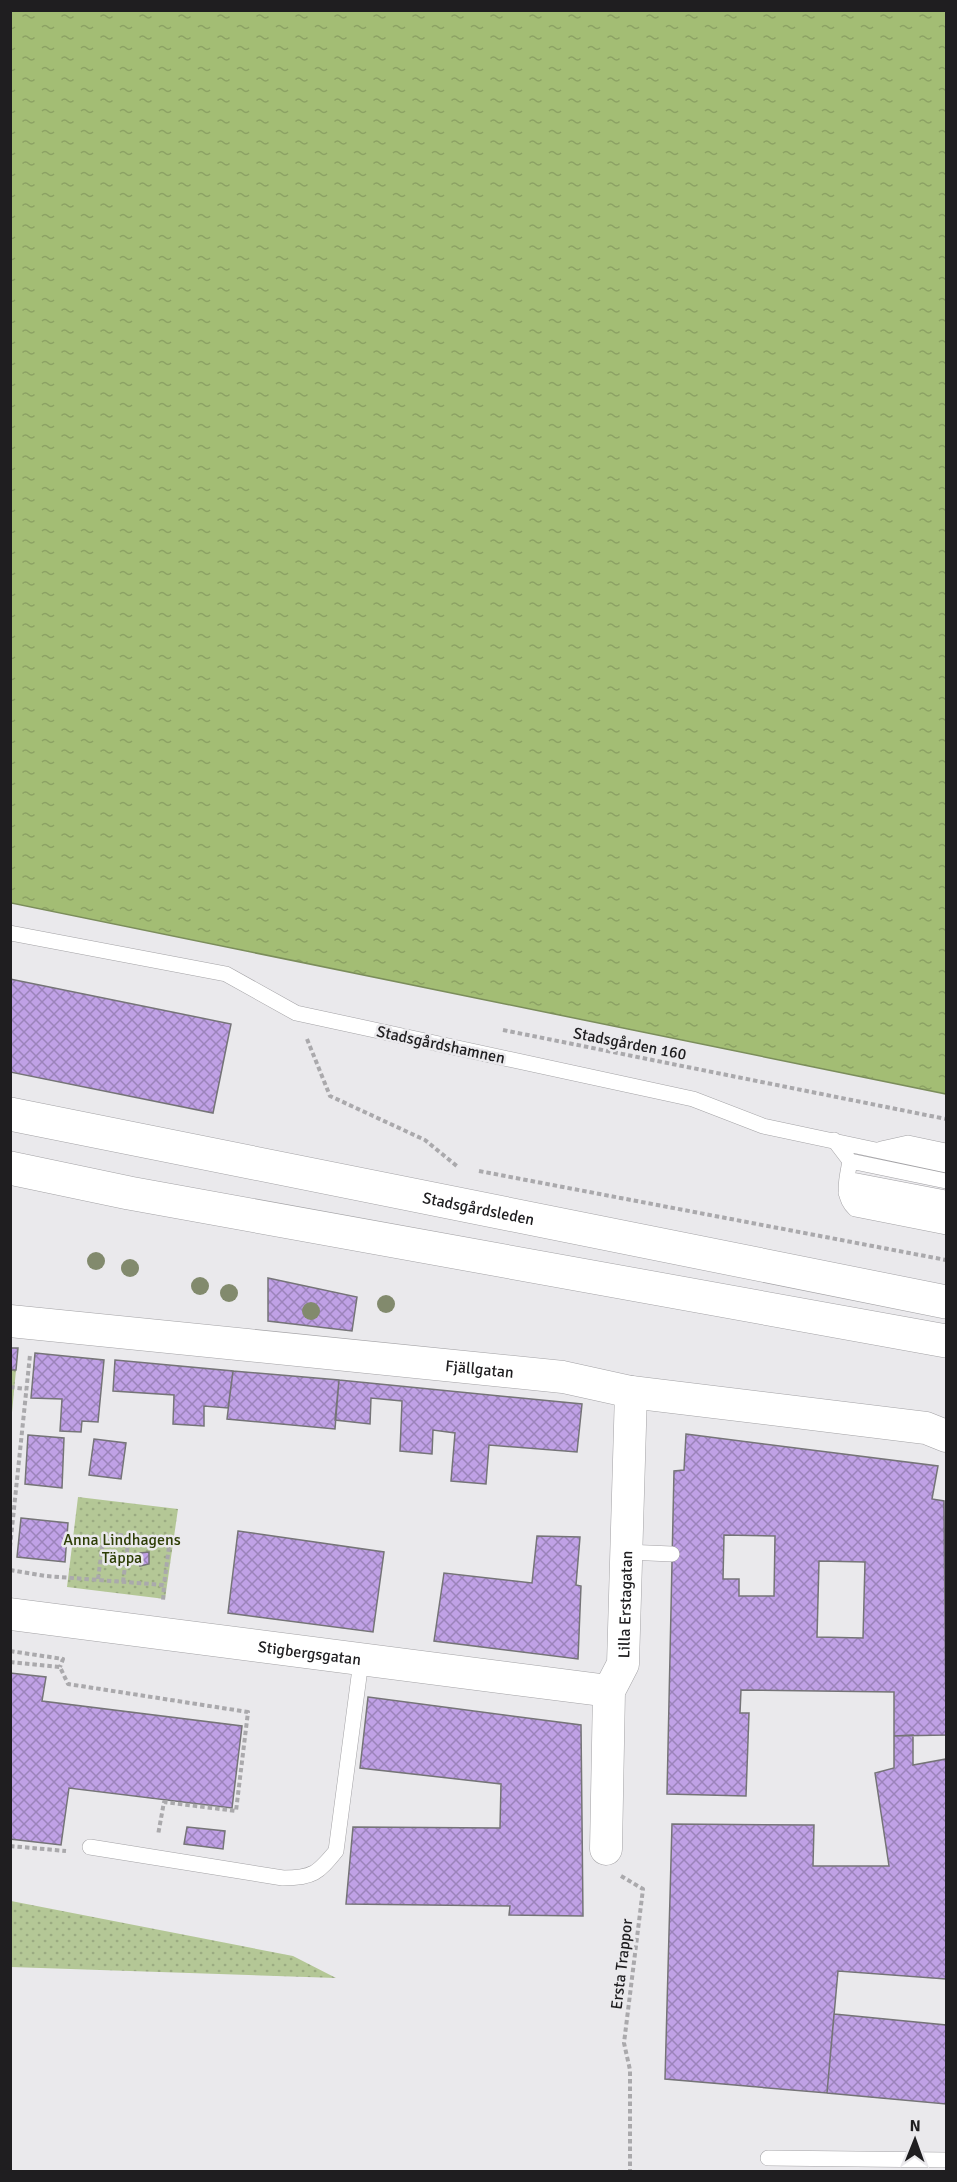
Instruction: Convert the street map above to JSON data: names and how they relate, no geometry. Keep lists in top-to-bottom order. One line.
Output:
{"streets":{"main road":["Stadsgårdsleden"],"street":["Fjällgatan","Lilla Erstagatan","Stigbergsgatan"],"lane":["Stadsgårdshamnen"],"path":["Stadsgården 160","Ersta Trappor"]},"crossings":[["Fjällgatan","Lilla Erstagatan"],["Lilla Erstagatan","Stigbergsgatan"]],"parks":["Anna Lindhagens Täppa"],"north":"top"}
